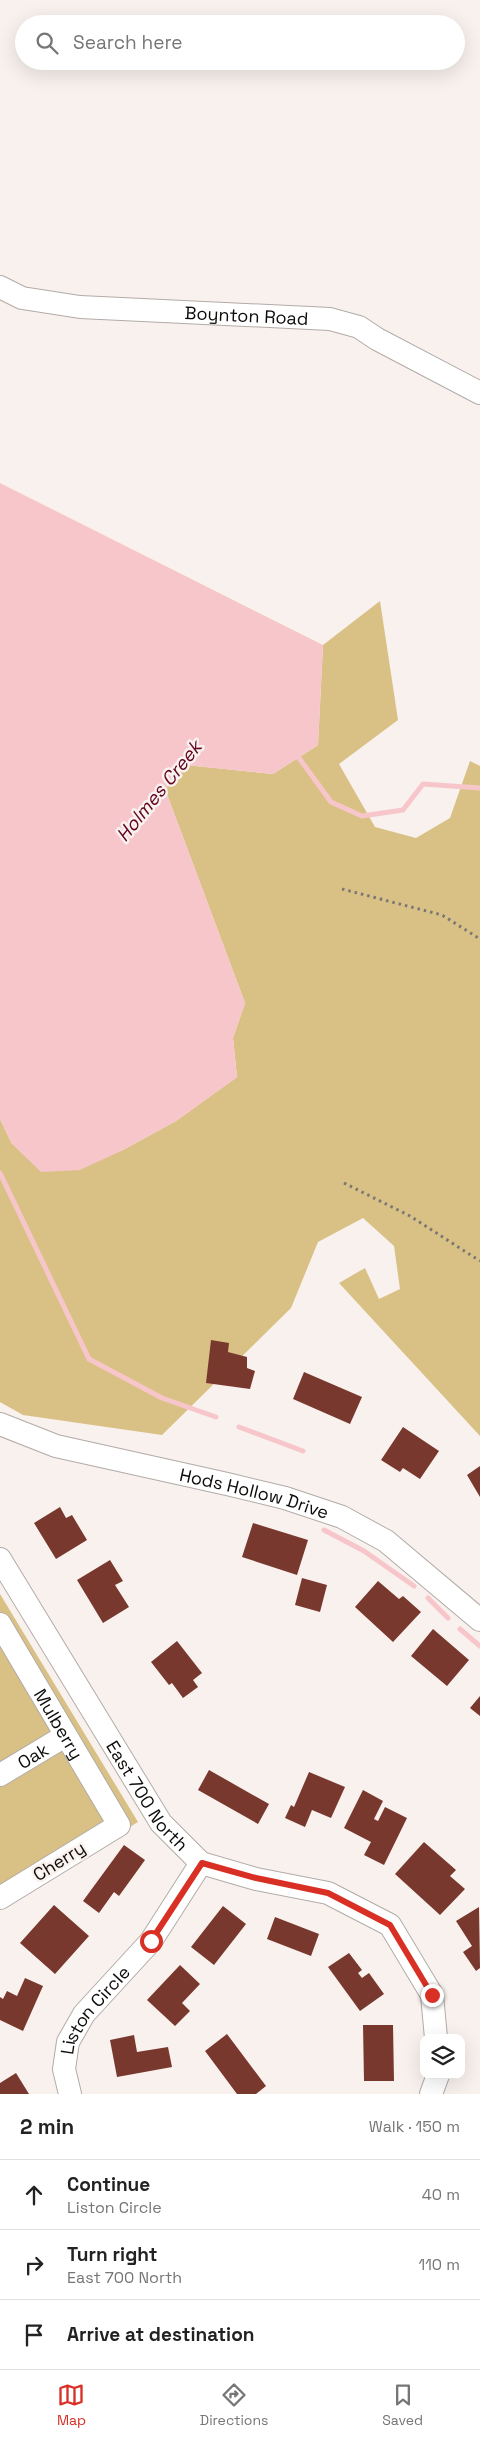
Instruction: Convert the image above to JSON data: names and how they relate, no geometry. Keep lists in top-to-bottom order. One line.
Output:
{"streets":{"street":["Boynton Road","Hods Hollow Drive","Mulberry","Oak","East 700 North","Cherry","Liston Circle"]},"crossings":[["Mulberry","Oak"],["Mulberry","Cherry"],["East 700 North","Liston Circle"]],"water":["Holmes Creek"],"page":{"search":"Search here","heading":["2 min","Walk · 150 m"],"list":[["Continue","Liston Circle","40 m"],["Turn right","East 700 North","110 m"],"Arrive at destination"],"nav":["Map","Directions","Saved"]}}
